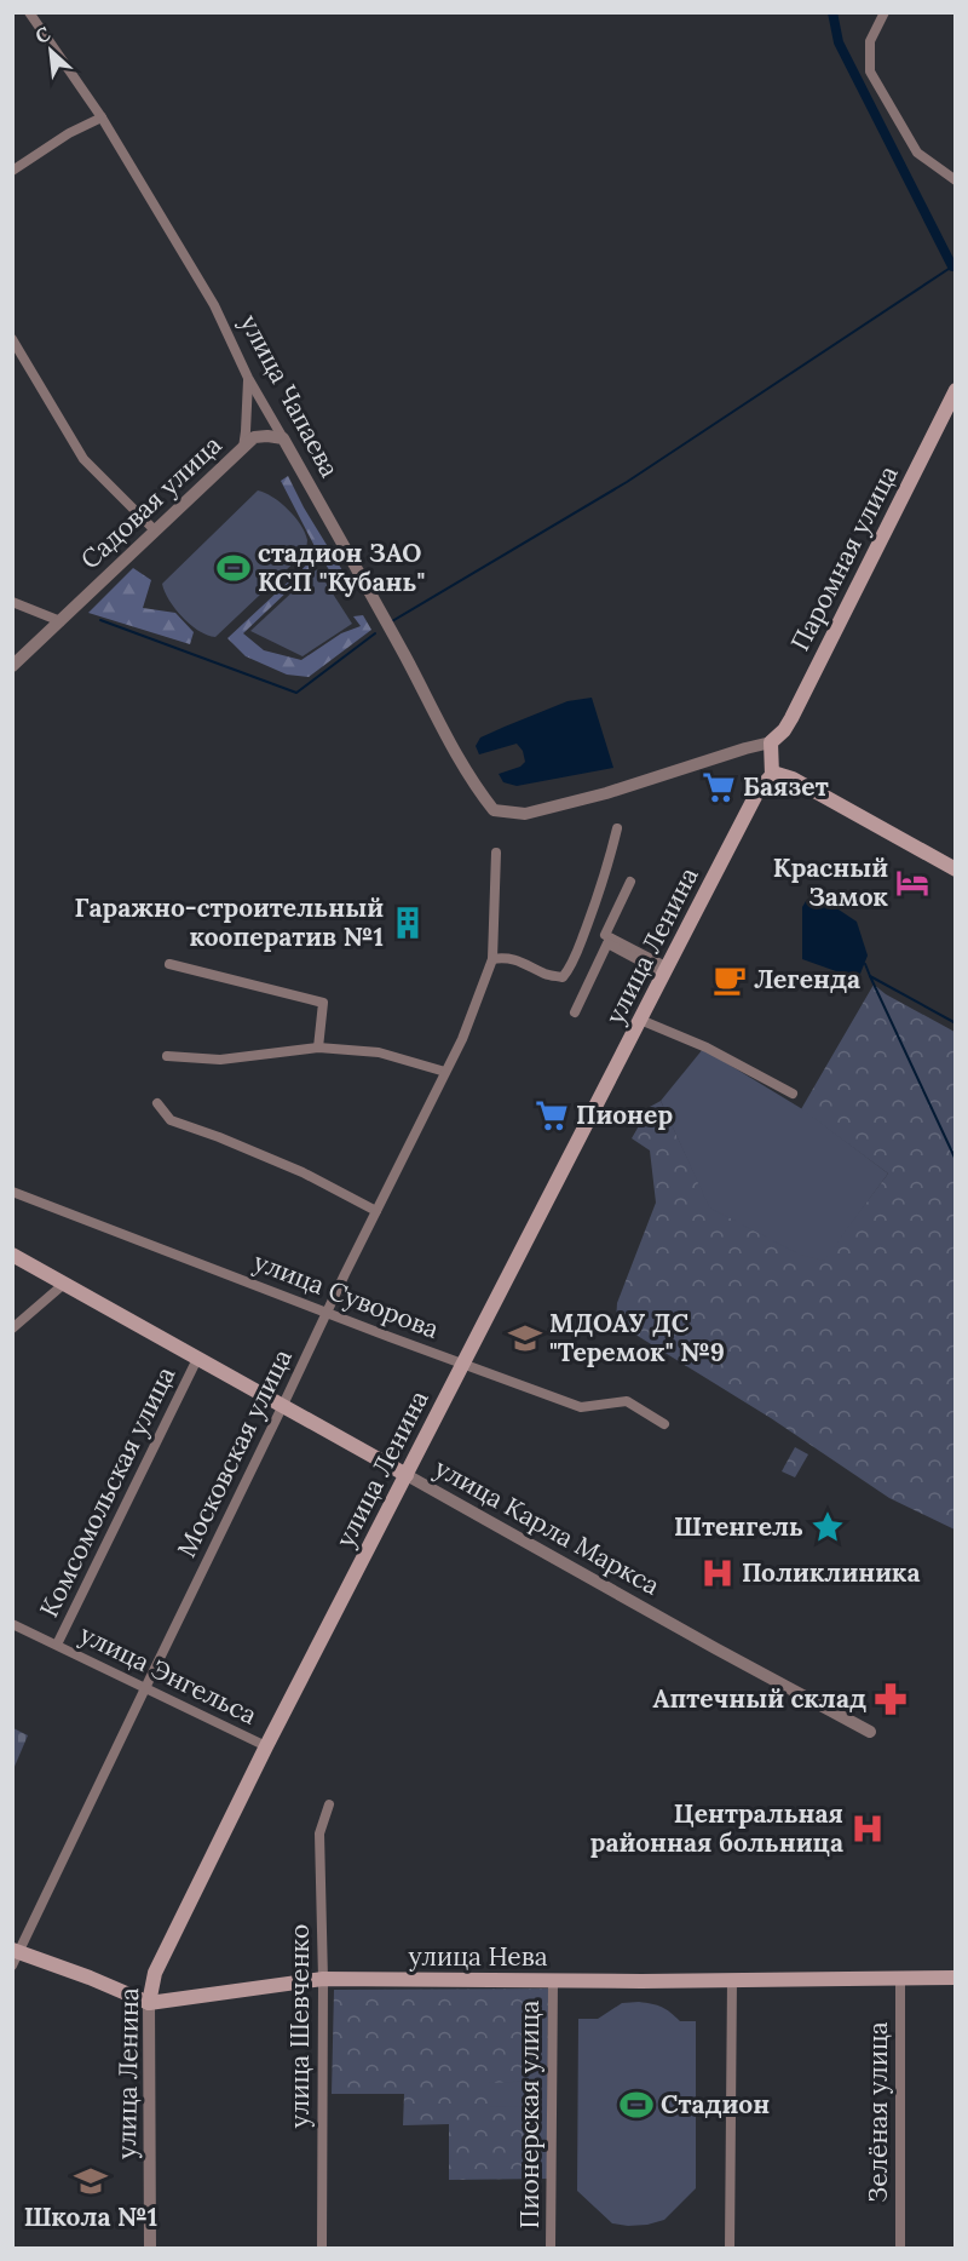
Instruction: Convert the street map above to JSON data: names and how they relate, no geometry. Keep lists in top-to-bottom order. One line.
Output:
{"streets":{"main road":["Паромная улица","улица Ленина","улица Карла Маркса","улица Нева"],"street":["улица Чапаева","Садовая улица","улица Суворова","Московская улица","Комсомольская улица","улица Энгельса","улица Шевченко","Зелёная улица","Пионерская улица"]},"crossings":[["улица Чапаева","Садовая улица"],["улица Чапаева","Паромная улица"],["улица Ленина","улица Суворова"],["улица Ленина","улица Карла Маркса"],["улица Ленина","улица Энгельса"],["улица Ленина","улица Нева"],["улица Суворова","Московская улица"],["Московская улица","улица Карла Маркса"],["Московская улица","улица Энгельса"],["Комсомольская улица","улица Карла Маркса"],["Комсомольская улица","улица Энгельса"],["улица Нева","улица Шевченко"],["улица Нева","Зелёная улица"],["улица Нева","Пионерская улица"]],"places":{"sports":["стадион ЗАО КСП \"Кубань\"","Стадион"],"supermarket":["Баязет","Пионер"],"hotel":["Красный Замок"],"building":["Гаражно-строительный кооператив №1"],"cafe":["Легенда"],"school or university":["МДОАУ ДС \"Теремок\" №9","Школа №1"],"place":["Штенгель"],"hospital":["Поликлиника","Центральная районная больница"],"pharmacy":["Аптечный склад"]},"north":"top left"}
